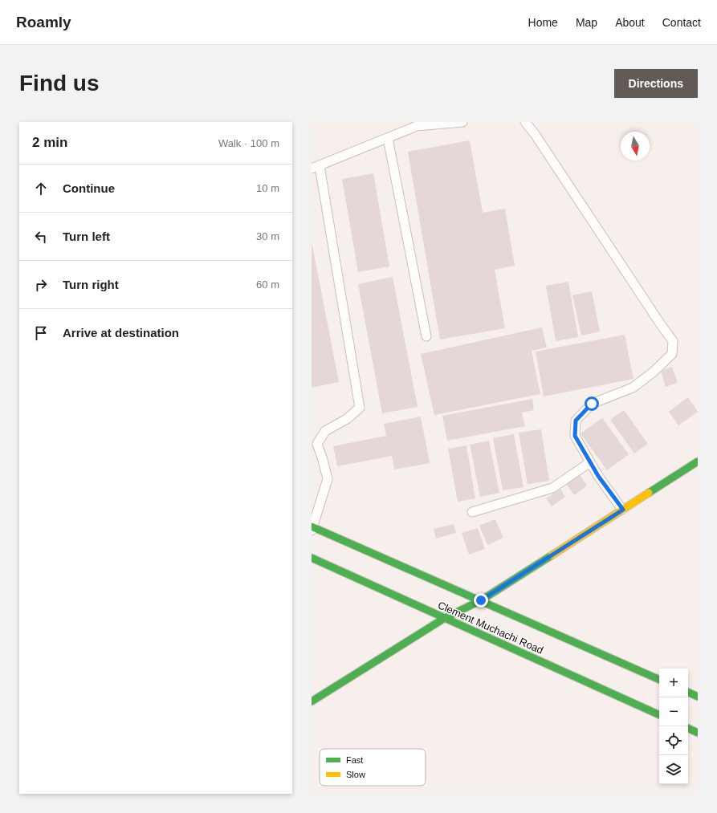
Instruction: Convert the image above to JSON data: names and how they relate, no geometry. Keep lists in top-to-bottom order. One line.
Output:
{"streets":{"main road":["Clement Muchachi Road"]},"legend":["Fast","Slow"],"north":"bottom","page":{"header":"Roamly","nav":["Home","Map","About","Contact"],"buttons":"Directions","title":"Find us","heading":["2 min","Walk · 100 m"],"list":[["Continue","10 m"],["Turn left","30 m"],["Turn right","60 m"],"Arrive at destination"],"map_buttons":["+","−"]}}
